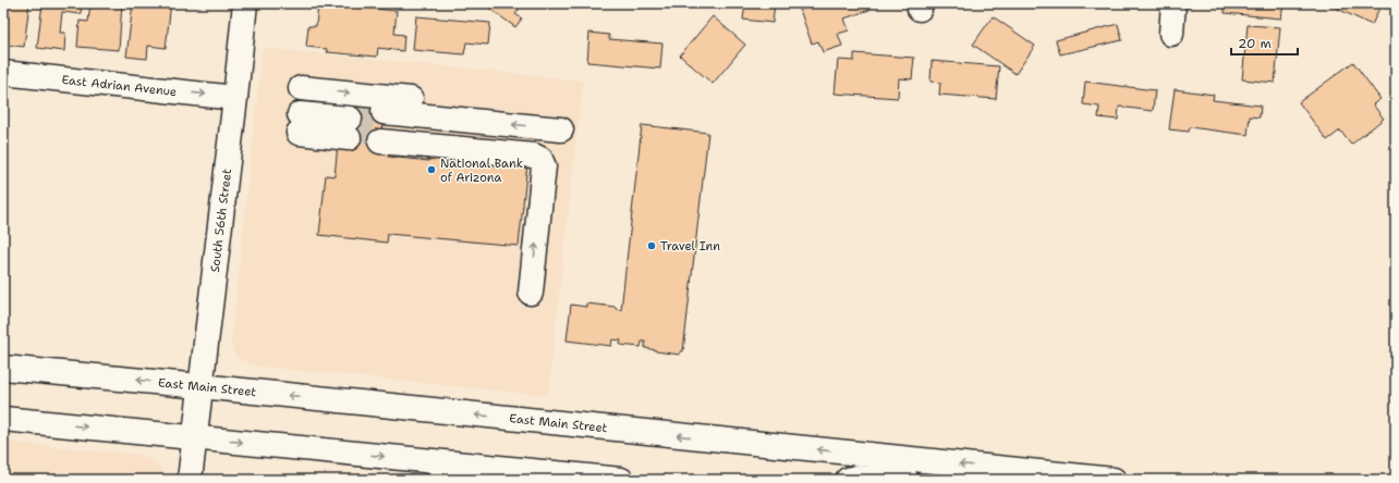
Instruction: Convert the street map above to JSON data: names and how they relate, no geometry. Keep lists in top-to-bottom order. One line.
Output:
{"streets":{"main road":["East Adrian Avenue","South 56th Street","East Main Street"]},"crossings":[["East Adrian Avenue","South 56th Street"],["South 56th Street","East Main Street"]],"one_way":["East Adrian Avenue"],"places":["National Bank of Arizona","Travel Inn"],"scale_bar":"20 m"}
